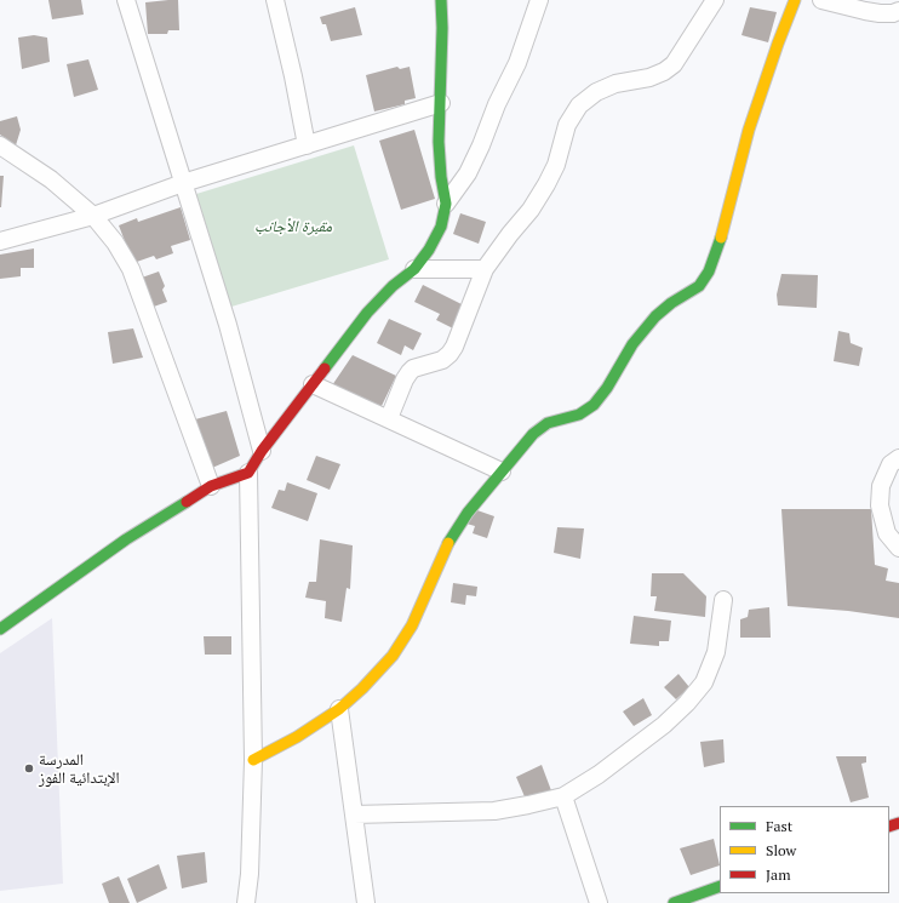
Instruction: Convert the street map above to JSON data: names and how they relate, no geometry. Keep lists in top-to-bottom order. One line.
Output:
{"parks":["مقبرة الأجانب"],"places":["المدرسة الإبتدائية الفوز"],"legend":["Fast","Slow","Jam"]}
